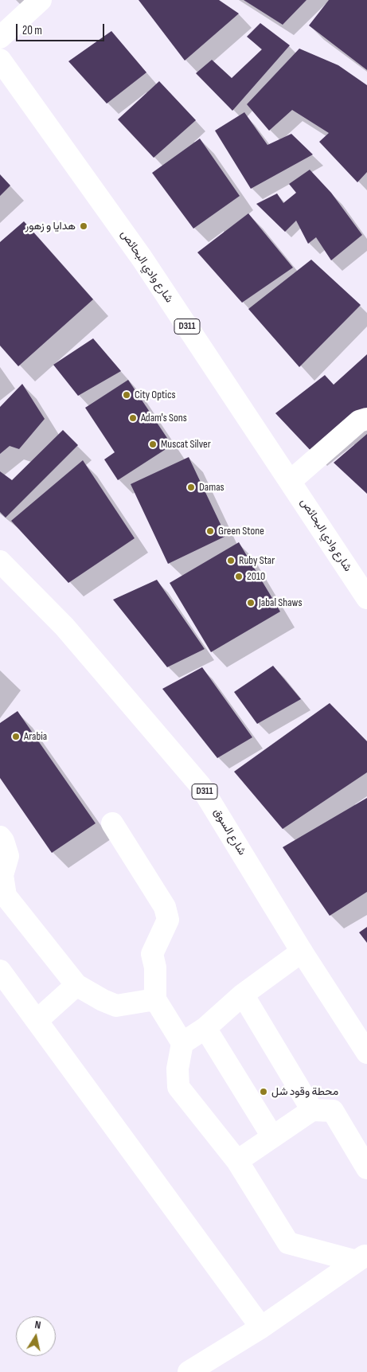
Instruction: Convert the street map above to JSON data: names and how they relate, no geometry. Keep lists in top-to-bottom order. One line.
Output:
{"streets":{"main road":["شارع وادي البحائص","D311","شارع السوق"]},"places":["هدايا و زهور","City Optics","Adam's Sons","Muscat Silver","Damas","Green Stone","Ruby Star","2010","Jabal Shaws","Arabia","محطة وقود شل"],"scale_bar":"20 m","north":"top"}
